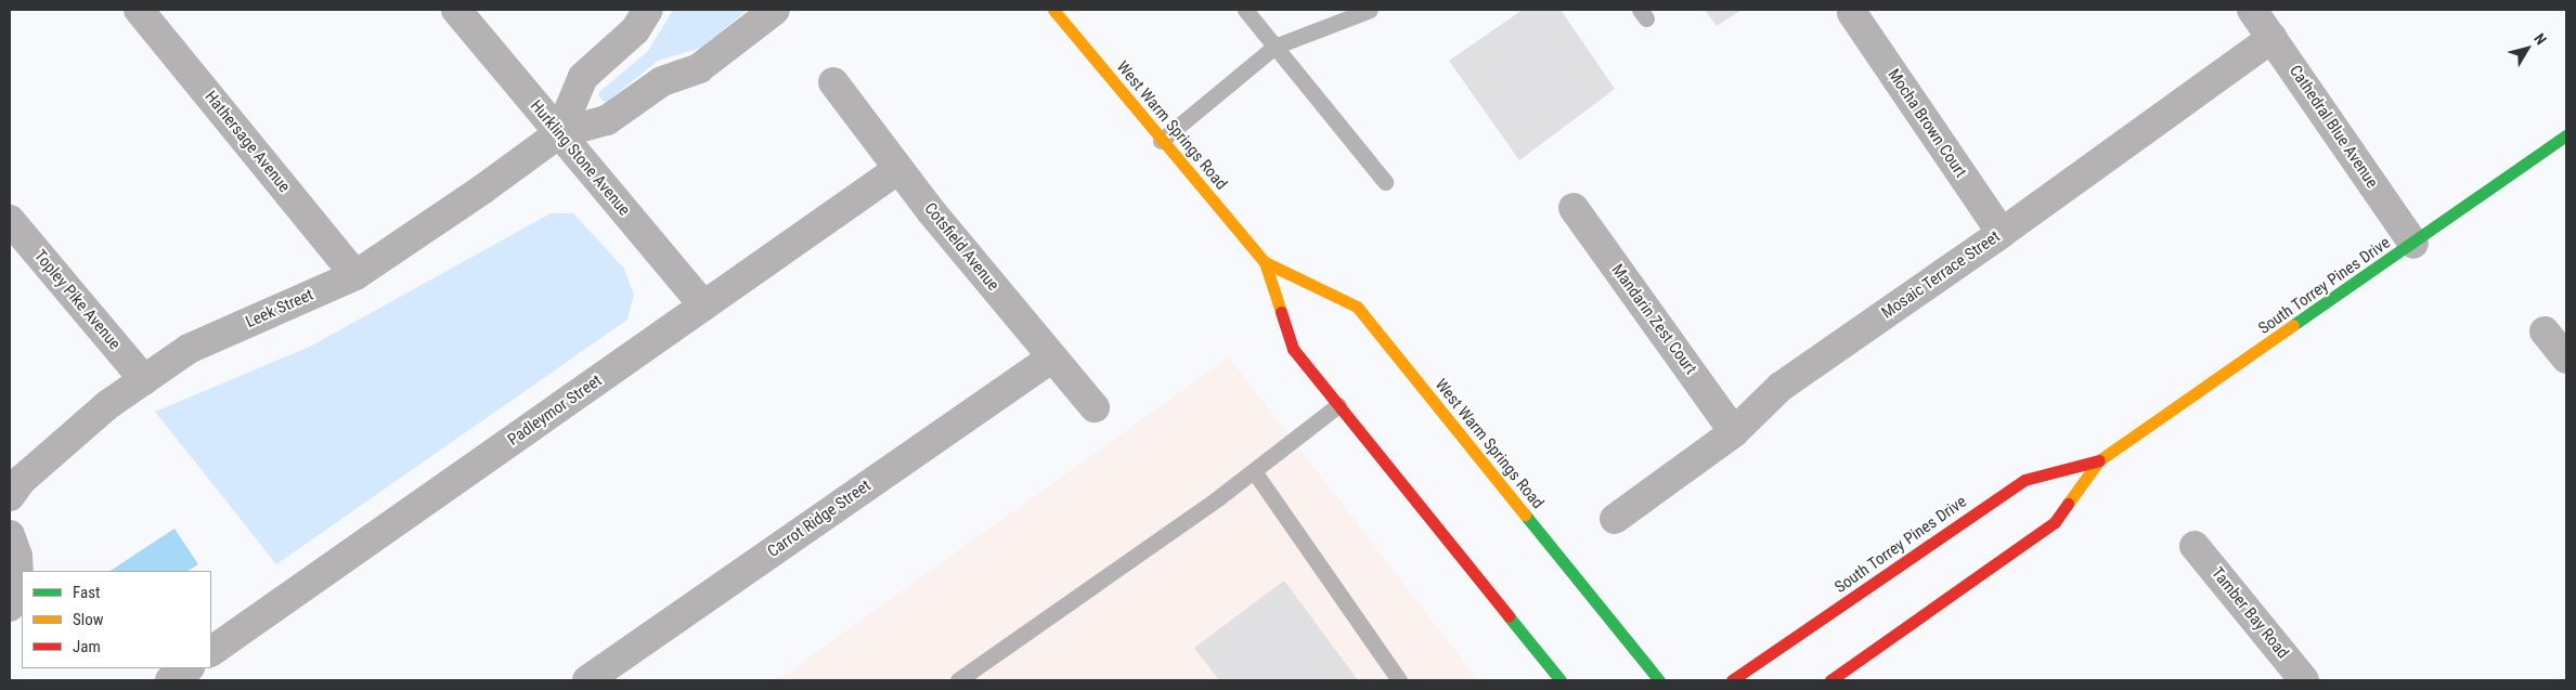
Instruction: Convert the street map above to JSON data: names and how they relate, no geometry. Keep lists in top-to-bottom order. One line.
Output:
{"streets":{"main road":["West Warm Springs Road","South Torrey Pines Drive"],"street":["Mocha Brown Court","Cathedral Blue Avenue","Hathersage Avenue","Hurkling Stone Avenue","Cotsfield Avenue","Mosaic Terrace Street","Topley Pike Avenue","Leek Street","Mandarin Zest Court","Padleymor Street","Carrot Ridge Street","Tamber Bay Road"]},"crossings":[["Mocha Brown Court","Mosaic Terrace Street"],["Cathedral Blue Avenue","Mosaic Terrace Street"],["Cathedral Blue Avenue","South Torrey Pines Drive"],["Hathersage Avenue","Leek Street"],["Hurkling Stone Avenue","Leek Street"],["Hurkling Stone Avenue","Padleymor Street"],["Cotsfield Avenue","Padleymor Street"],["Cotsfield Avenue","Carrot Ridge Street"],["Mosaic Terrace Street","Mandarin Zest Court"],["Topley Pike Avenue","Leek Street"]],"legend":["Fast","Slow","Jam"],"north":"top right"}
